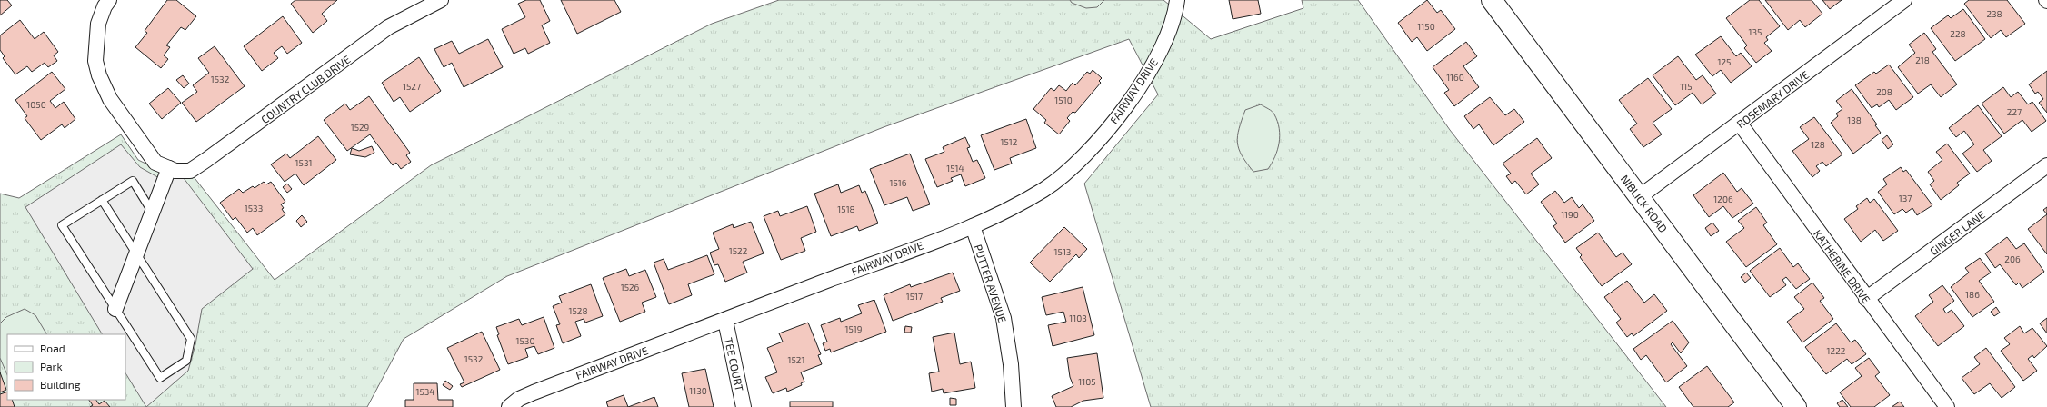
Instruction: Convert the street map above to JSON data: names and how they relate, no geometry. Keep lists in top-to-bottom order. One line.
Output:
{"streets":{"main road":["NIBLICK ROAD"],"street":["COUNTRY CLUB DRIVE","FAIRWAY DRIVE","ROSEMARY DRIVE","GINGER LANE","KATHERINE DRIVE","PUTTER AVENUE","TEE COURT"]},"crossings":[["FAIRWAY DRIVE","PUTTER AVENUE"],["FAIRWAY DRIVE","TEE COURT"],["ROSEMARY DRIVE","NIBLICK ROAD"],["ROSEMARY DRIVE","KATHERINE DRIVE"],["GINGER LANE","KATHERINE DRIVE"]],"house_numbers":["238","1150","135","228","218","125","1160","1532","1527","115","208","1510","1050","227","138","1529","1512","128","1531","1514","1516","137","1206","1533","1518","1190","1522","1513","206","1526","186","1517","1528","1103","1519","1530","1222","1532","1521","1105","1130","1534"],"legend":["Road","Park","Building"]}
